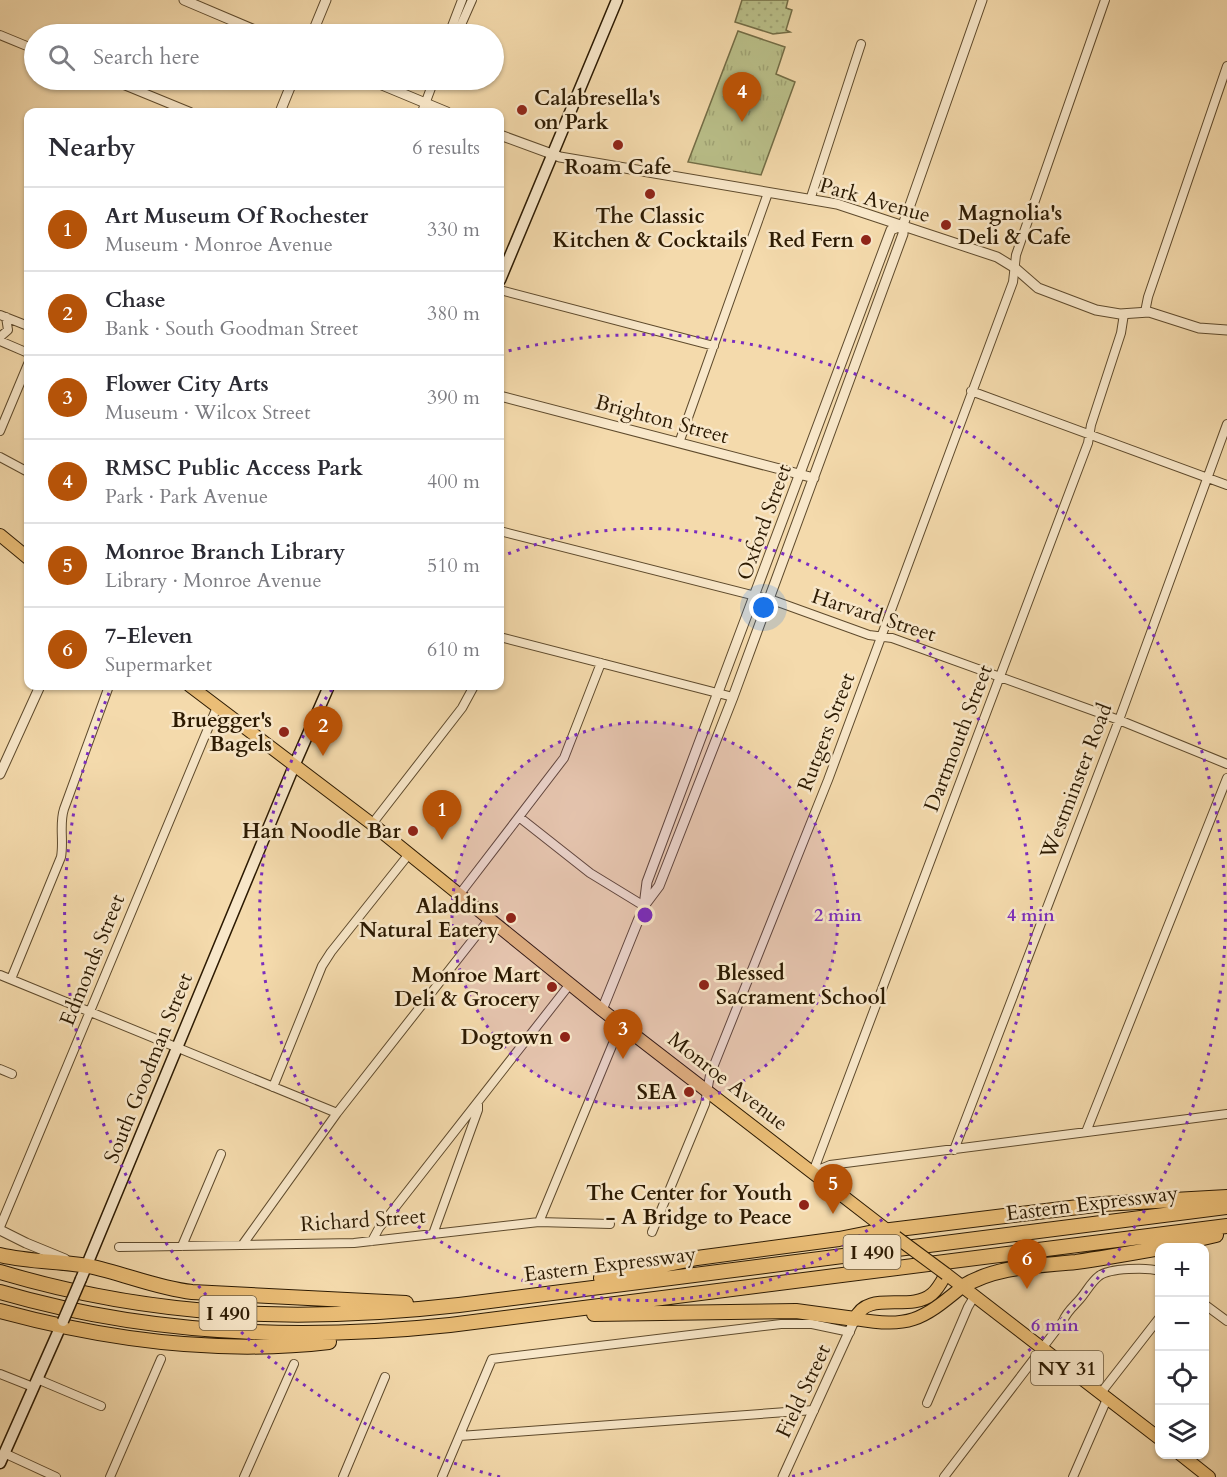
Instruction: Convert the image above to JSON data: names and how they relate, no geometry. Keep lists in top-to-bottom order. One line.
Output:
{"streets":{"highway":["Eastern Expressway","I 490"],"main road":["South Goodman Street","Monroe Avenue","NY 31"],"street":["Park Avenue","Brighton Street","Oxford Street","Harvard Street","Rutgers Street","Dartmouth Street","Westminster Road","Edmonds Street","Richard Street","Field Street"]},"crossings":[["Park Avenue","Oxford Street"],["Park Avenue","Rutgers Street"],["Park Avenue","Dartmouth Street"],["Brighton Street","Oxford Street"],["Oxford Street","Harvard Street"],["Oxford Street","Monroe Avenue"],["Harvard Street","Rutgers Street"],["Harvard Street","Dartmouth Street"],["Harvard Street","Westminster Road"],["Rutgers Street","Monroe Avenue"],["Dartmouth Street","Monroe Avenue"],["Edmonds Street","Monroe Avenue"],["South Goodman Street","Monroe Avenue"]],"places":["Calabresella's on Park","Roam Cafe","The Classic Kitchen & Cocktails","Magnolia's Deli & Cafe","Red Fern","Bruegger's Bagels","Han Noodle Bar","Aladdins Natural Eatery","Blessed Sacrament School","Monroe Mart Deli & Grocery","Dogtown","SEA","The Center for Youth - A Bridge to Peace"],"page":{"search":"Search here","pins":["4","2","1","3","5","6"],"heading":["Nearby","6 results"],"list":[{"mark":"1","name":"Art Museum Of Rochester","note":"Museum · Monroe Avenue","value":"330 m"},{"mark":"2","name":"Chase","note":"Bank · South Goodman Street","value":"380 m"},{"mark":"3","name":"Flower City Arts","note":"Museum · Wilcox Street","value":"390 m"},{"mark":"4","name":"RMSC Public Access Park","note":"Park · Park Avenue","value":"400 m"},{"mark":"5","name":"Monroe Branch Library","note":"Library · Monroe Avenue","value":"510 m"},{"mark":"6","name":"7-Eleven","note":"Supermarket","value":"610 m"}],"map_buttons":["+","−"]},"rings":["2 min","4 min","6 min"]}
